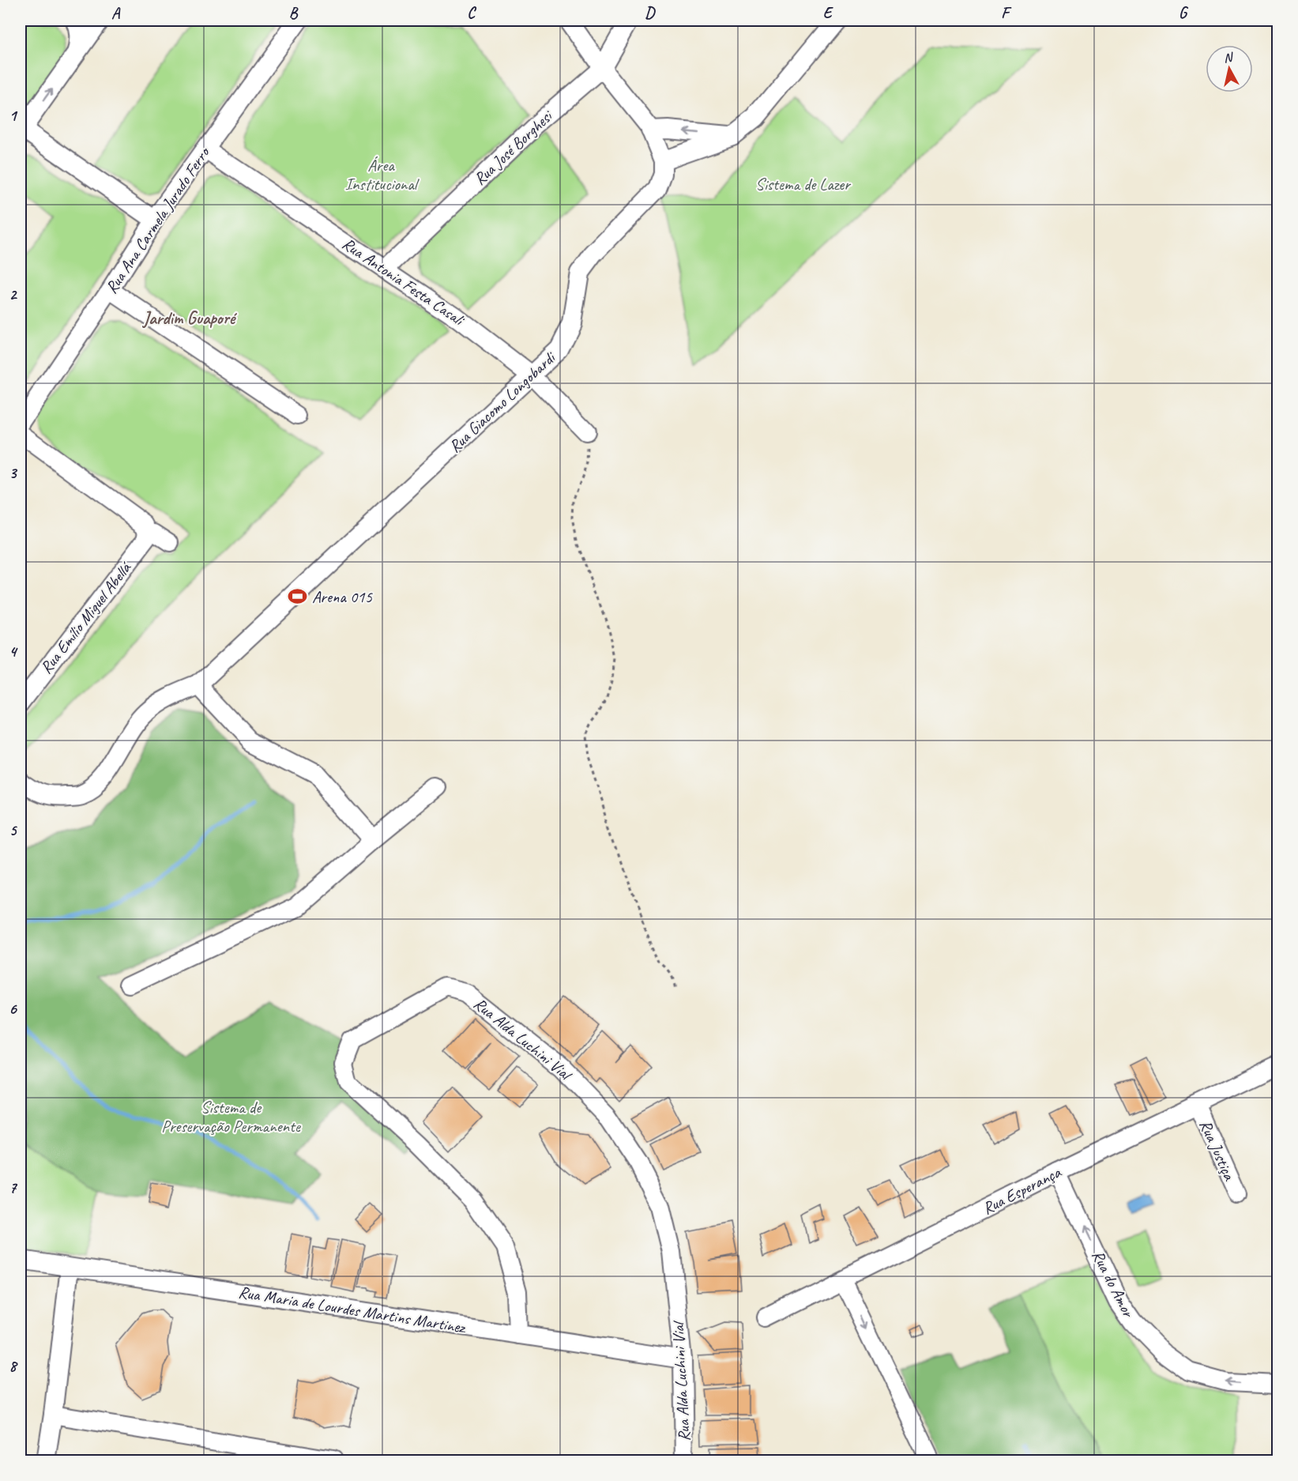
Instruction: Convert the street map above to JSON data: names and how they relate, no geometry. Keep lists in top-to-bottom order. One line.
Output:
{"streets":{"street":["Rua José Borghesi","Rua Ana Carmela Jurado Ferro","Rua Antonia Festa Casali","Rua Giacomo Longobardi","Rua Emílio Miguel Abellá","Rua Alda Luchini Vial","Rua Justiça","Rua Esperança","Rua do Amor","Rua Maria de Lourdes Martins Martinez"]},"crossings":[["Rua José Borghesi","Rua Antonia Festa Casali"],["Rua Ana Carmela Jurado Ferro","Rua Antonia Festa Casali"],["Rua Antonia Festa Casali","Rua Giacomo Longobardi"],["Rua Alda Luchini Vial","Rua Maria de Lourdes Martins Martinez"],["Rua Justiça","Rua Esperança"],["Rua Esperança","Rua do Amor"]],"one_way":["Rua do Amor"],"districts":["Jardim Guaporé"],"parks":["Área Institucional","Sistema de Lazer","Sistema de Preservação Permanente"],"places":{"sports":["Arena 015"]},"north":"top","grid":{"columns":["A","B","C","D","E","F","G"],"rows":["1","2","3","4","5","6","7","8"]}}
